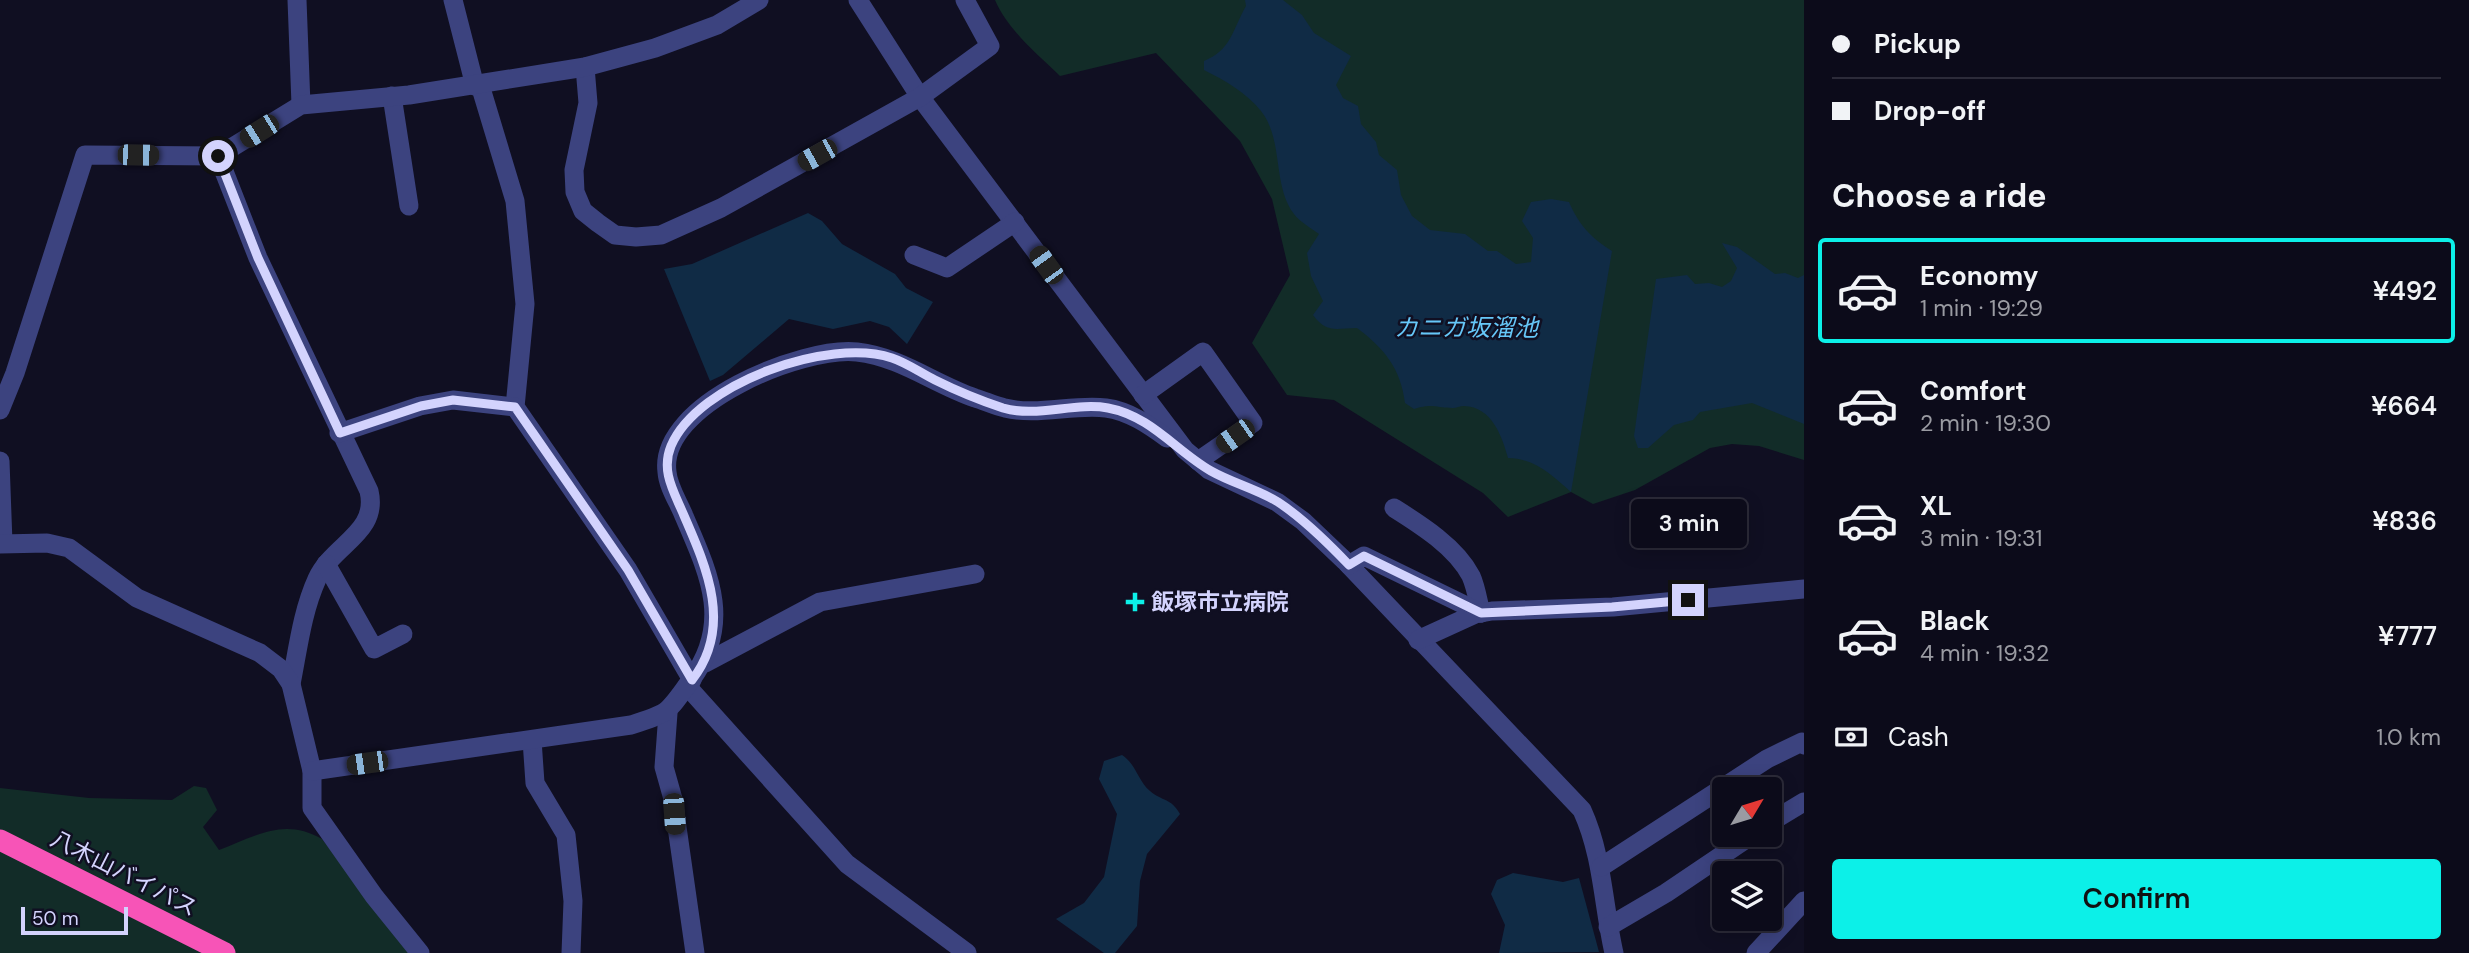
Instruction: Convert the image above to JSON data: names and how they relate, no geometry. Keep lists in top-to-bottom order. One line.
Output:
{"streets":{"highway":["八木山バイパス"]},"water":["カニガ坂溜池"],"places":{"health":["飯塚市立病院"]},"scale_bar":"50 m","north":"top right","page":{"banner":["Pickup","Drop-off"],"heading":"Choose a ride","list":[{"name":"Economy","note":"1 min · 19:29","value":"¥492"},{"name":"Comfort","note":"2 min · 19:30","value":"¥664"},{"name":"XL","note":"3 min · 19:31","value":"¥836"},{"name":"Black","note":"4 min · 19:32","value":"¥777"}],"bubble":"3 min","pay":["Cash","1.0 km"],"buttons":"Confirm","scale":"50 m"}}
